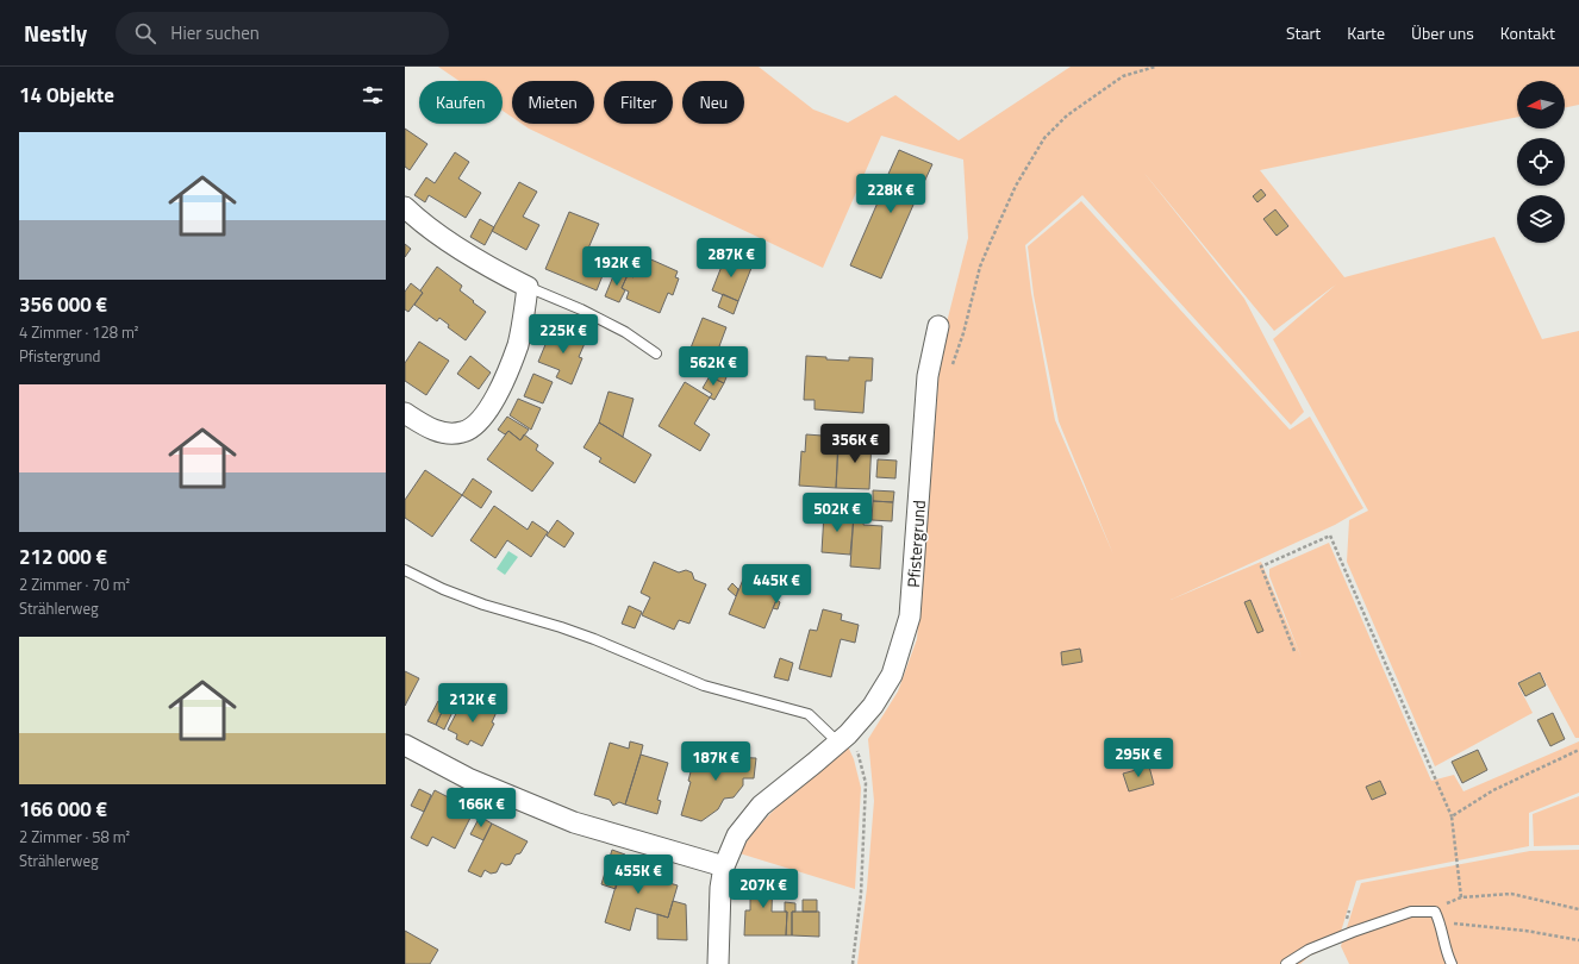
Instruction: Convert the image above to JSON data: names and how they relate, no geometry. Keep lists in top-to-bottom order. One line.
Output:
{"streets":{"street":["Pfistergrund"]},"north":"left","page":{"header":"Nestly","search":"Hier suchen","nav":["Start","Karte","Über uns","Kontakt"],"heading":"14 Objekte","chip":["Kaufen","Mieten","Filter","Neu"],"list":[{"name":"356 000 €","note":"4 Zimmer · 128 m² · Pfistergrund"},{"name":"212 000 €","note":"2 Zimmer · 70 m² · Strählerweg"},{"name":"166 000 €","note":"2 Zimmer · 58 m² · Strählerweg"}],"price":["228K €","287K €","192K €","225K €","562K €","356K €","502K €","445K €","212K €","295K €","187K €","166K €","455K €","207K €"]}}
